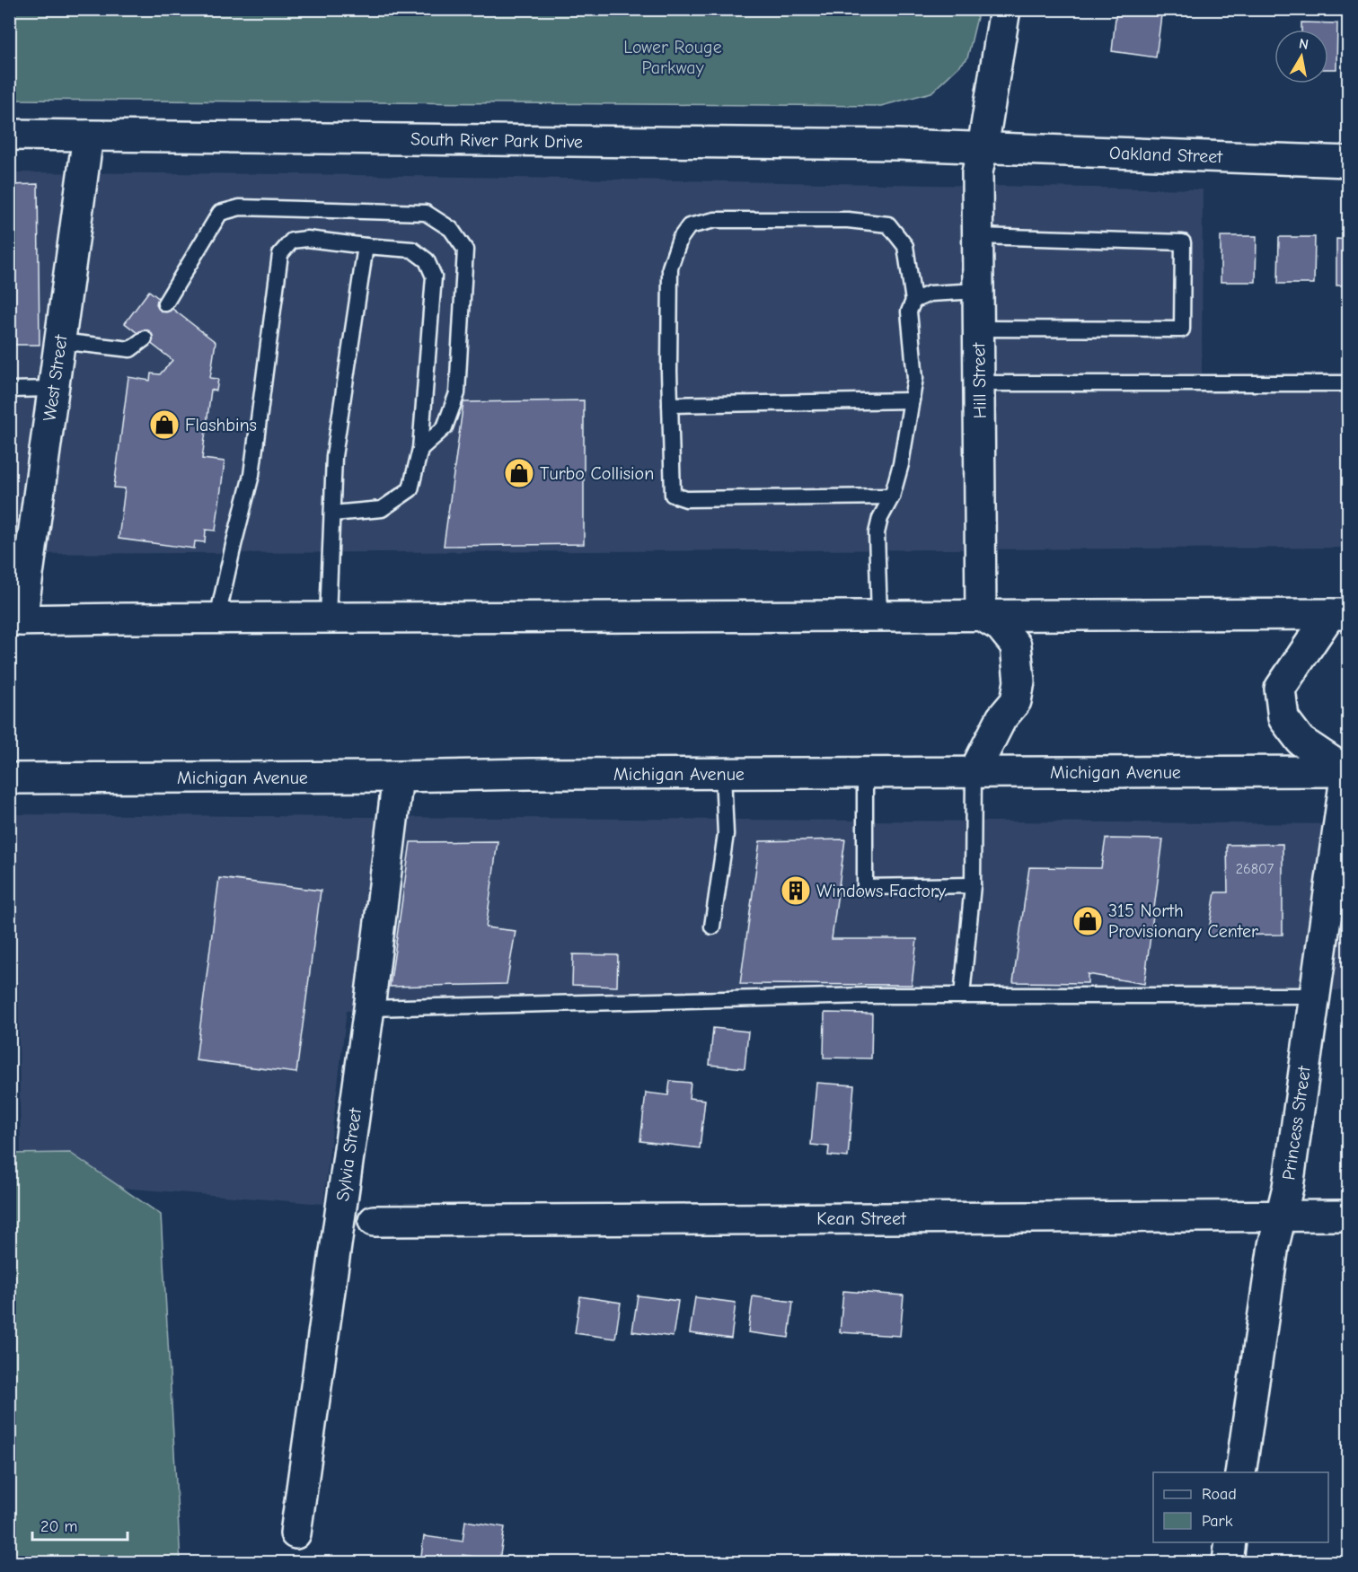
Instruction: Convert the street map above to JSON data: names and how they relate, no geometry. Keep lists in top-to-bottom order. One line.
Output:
{"streets":{"street":["South River Park Drive","Oakland Street","West Street","Hill Street","Michigan Avenue","Princess Street","Sylvia Street","Kean Street"]},"crossings":[["South River Park Drive","Oakland Street"],["South River Park Drive","West Street"],["South River Park Drive","Hill Street"],["Oakland Street","Hill Street"],["Michigan Avenue","Princess Street"],["Michigan Avenue","Sylvia Street"],["Princess Street","Kean Street"]],"parks":["Lower Rouge Parkway"],"places":{"shop":["Flashbins","Turbo Collision","315 North Provisionary Center"],"building":["Windows Factory"]},"house_numbers":["26807"],"legend":["Road","Park"],"scale_bar":"20 m","north":"top"}
